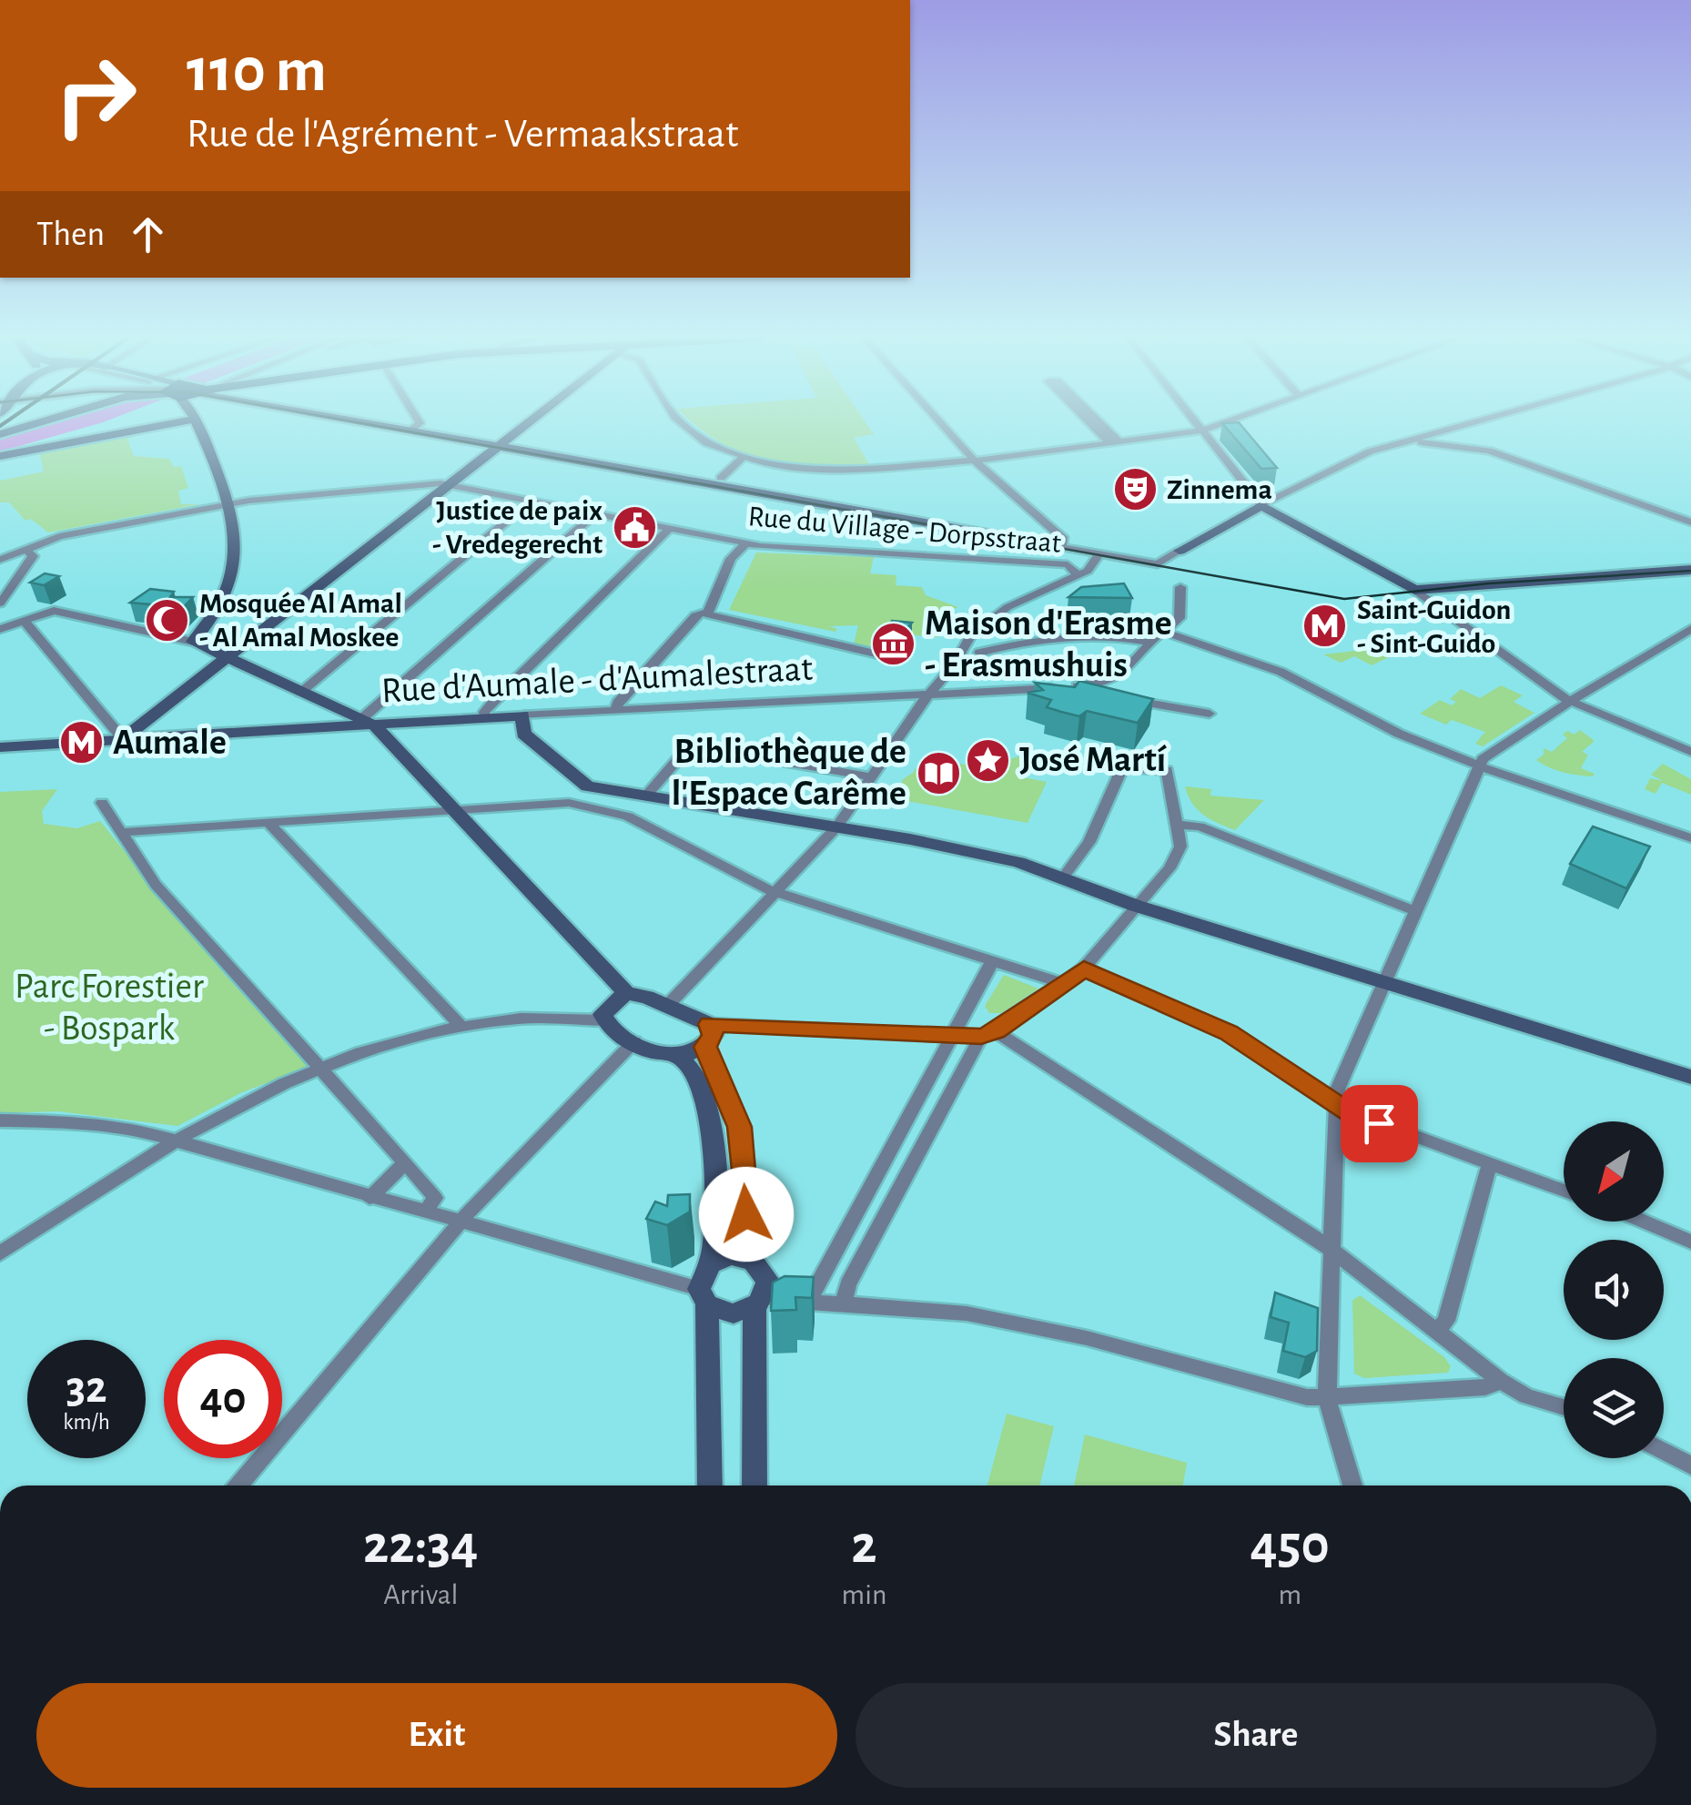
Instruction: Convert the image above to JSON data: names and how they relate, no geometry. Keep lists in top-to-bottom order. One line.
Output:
{"streets":{"street":["Rue du Village - Dorpsstraat","Rue d'Aumale - d'Aumalestraat"]},"parks":["Parc Forestier - Bospark"],"places":{"theatre":["Zinnema"],"public building":["Justice de paix - Vredegerecht"],"mosque":["Mosquée Al Amal - Al Amal Moskee"],"metro station":["Saint-Guidon - Sint-Guido","Aumale"],"museum":["Maison d'Erasme - Erasmushuis"],"place":["José Martí"],"library":["Bibliothèque de l'Espace Carême"]},"north":"bottom left","page":{"turn":["110 m","Rue de l'Agrément - Vermaakstraat"],"then":"Then","speed":"32 km/h","limit":"40","eta":["22:34","Arrival","2","min","450","m"],"buttons":["Exit","Share"]}}
